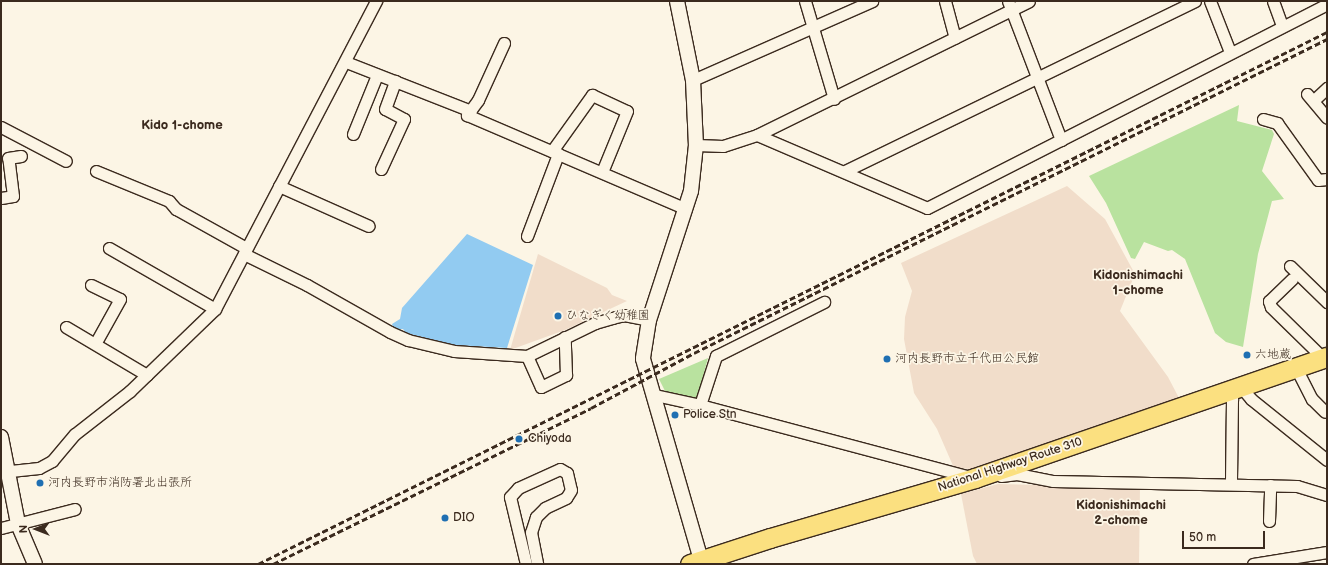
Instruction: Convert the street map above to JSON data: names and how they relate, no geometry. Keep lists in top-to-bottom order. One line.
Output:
{"streets":{"highway":["National Highway Route 310"]},"districts":["Kido 1-chome","Kidonishimachi 1-chome","Kidonishimachi 2-chome"],"places":["ひなぎく幼稚園","六地蔵","河内長野市立千代田公民館","Police Stn","Chiyoda","河内長野市消防署北出張所","DIO"],"scale_bar":"50 m","north":"left"}
